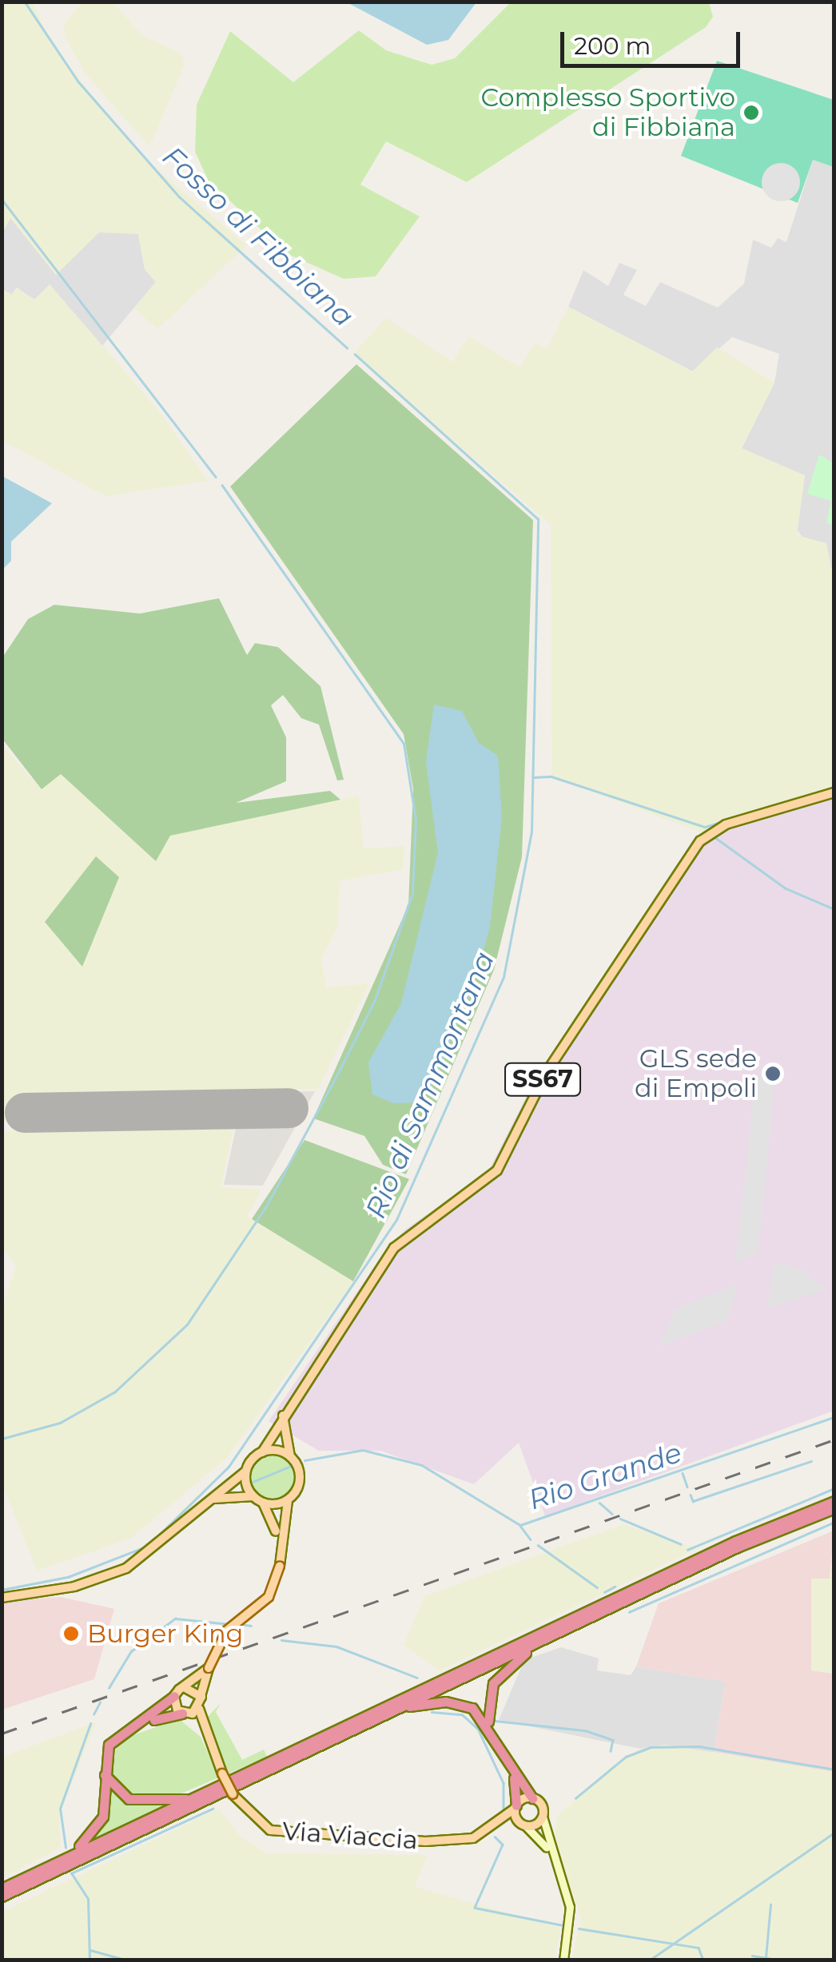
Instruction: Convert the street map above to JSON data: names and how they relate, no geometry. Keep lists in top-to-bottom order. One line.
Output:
{"streets":{"main road":["SS67","Via Viaccia"]},"water":["Fosso di Fibbiana","Rio di Sammontana","Rio Grande"],"places":["Complesso Sportivo di Fibbiana","GLS sede di Empoli","Burger King"],"scale_bar":"200 m"}
